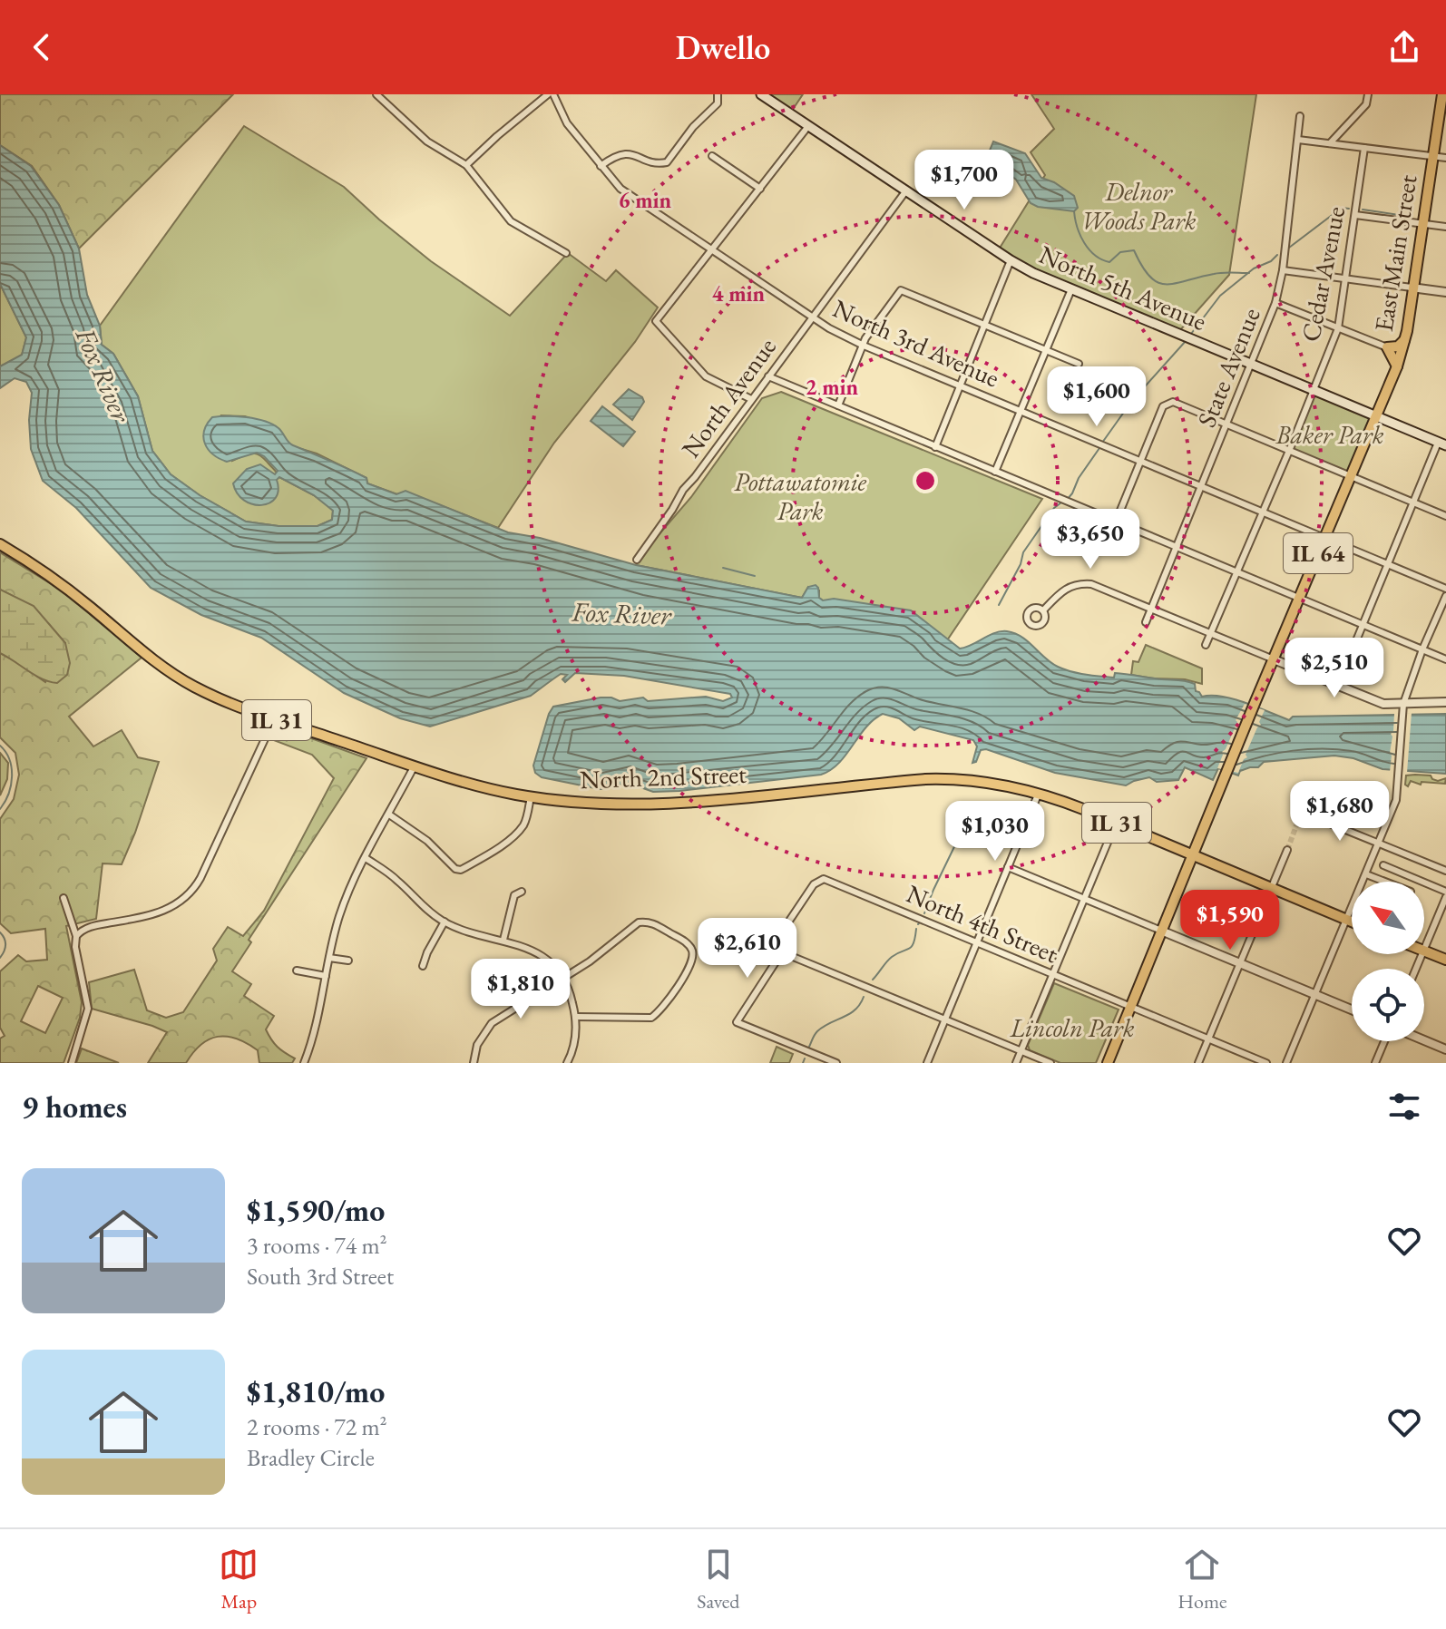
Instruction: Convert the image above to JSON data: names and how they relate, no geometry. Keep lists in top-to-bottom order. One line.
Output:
{"streets":{"main road":["East Main Street","North 5th Avenue","IL 64","IL 31","North 2nd Street"],"street":["Cedar Avenue","North 3rd Avenue","State Avenue","North Avenue","North 4th Street"]},"crossings":[["East Main Street","North 5th Avenue"],["East Main Street","IL 64"],["Cedar Avenue","North 5th Avenue"],["Cedar Avenue","North 3rd Avenue"],["North 5th Avenue","State Avenue"],["North 5th Avenue","North Avenue"],["North 5th Avenue","IL 64"],["North 3rd Avenue","State Avenue"],["North 3rd Avenue","North Avenue"],["North 3rd Avenue","IL 64"],["IL 64","IL 31"],["IL 64","North 2nd Street"],["IL 64","North 4th Street"],["IL 31","North 2nd Street"]],"water":["Fox River"],"parks":["Delnor Woods Park","Baker Park","Pottawatomie Park","Lincoln Park"],"north":"top left","page":{"header":"Dwello","price":["$1,700","$1,600","$3,650","$2,510","$1,680","$1,030","$1,590","$2,610","$1,810"],"heading":"9 homes","list":[{"name":"$1,590/mo","note":"3 rooms · 74 m² · South 3rd Street"},{"name":"$1,810/mo","note":"2 rooms · 72 m² · Bradley Circle"}],"tabs":["Map","Saved","Home"]},"rings":["6 min","4 min","2 min"]}
